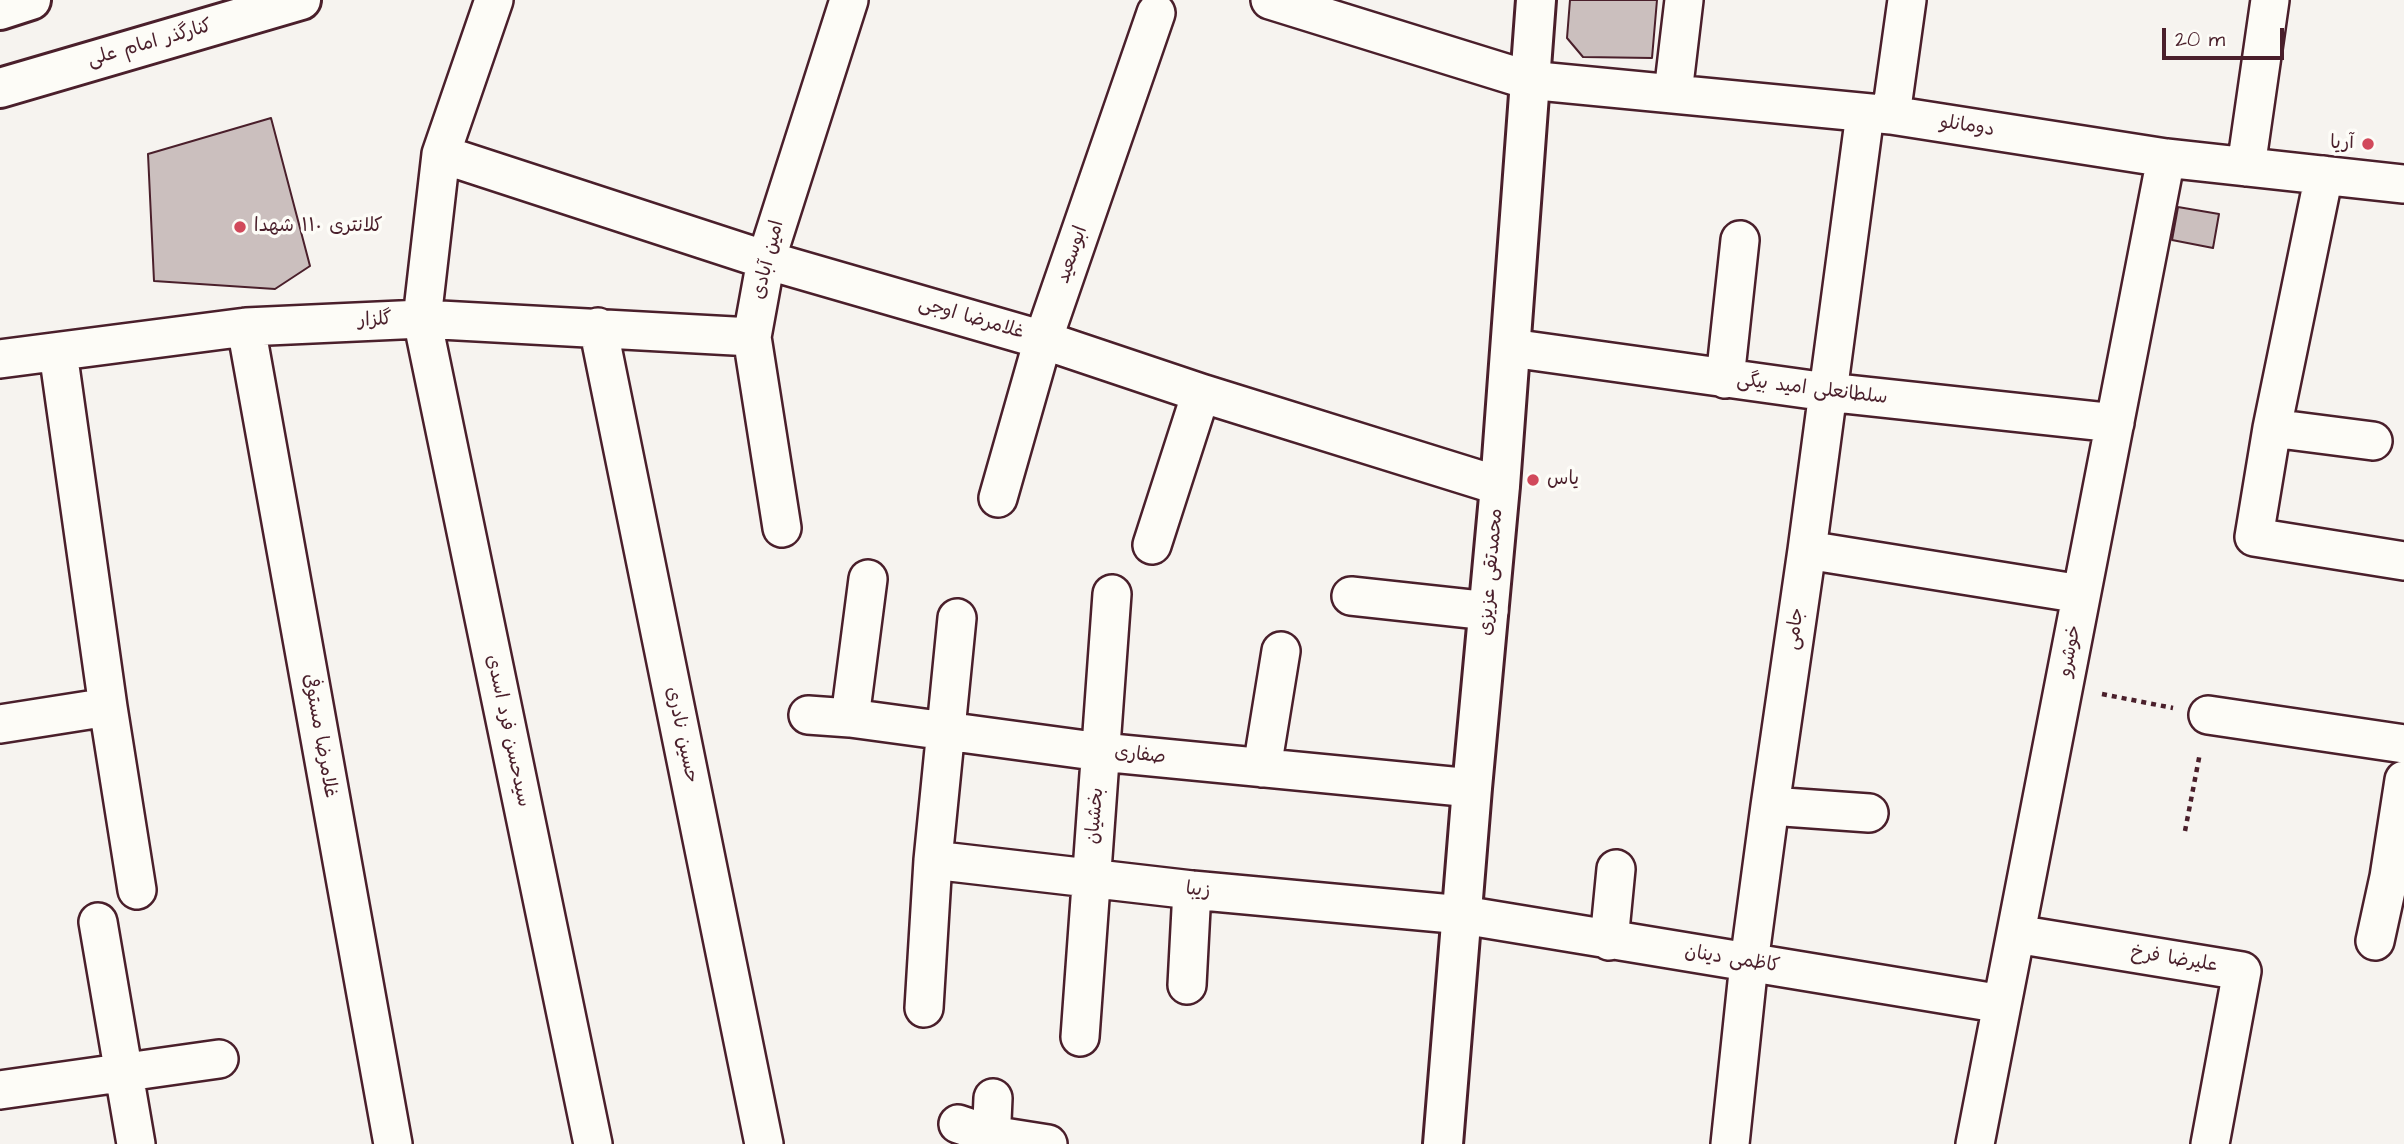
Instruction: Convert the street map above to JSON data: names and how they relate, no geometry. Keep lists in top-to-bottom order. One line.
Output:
{"streets":{"main road":["کنارگذر امام علی","محمدتقی عزیزی"],"street":["دومانلو","ابوسعید","امین آبادی","غلامرضا اوجی","گلزار","سلطانعلی امید بیگی","جامی","خوشرو","سیدحسن فرد اسدی","حسین نادری","غلامرضا مستوفی","صفاری","بخشیان","زیبا","کاظمی دینان","علیرضا فرخ"]},"crossings":[["دومانلو","محمدتقی عزیزی"],["دومانلو","جامی"],["دومانلو","خوشرو"],["ابوسعید","غلامرضا اوجی"],["امین آبادی","غلامرضا اوجی"],["امین آبادی","گلزار"],["غلامرضا اوجی","محمدتقی عزیزی"],["غلامرضا اوجی","سیدحسن فرد اسدی"],["گلزار","سیدحسن فرد اسدی"],["گلزار","حسین نادری"],["گلزار","غلامرضا مستوفی"],["سلطانعلی امید بیگی","محمدتقی عزیزی"],["سلطانعلی امید بیگی","جامی"],["سلطانعلی امید بیگی","خوشرو"],["محمدتقی عزیزی","صفاری"],["محمدتقی عزیزی","زیبا"],["محمدتقی عزیزی","کاظمی دینان"],["جامی","کاظمی دینان"],["خوشرو","کاظمی دینان"],["خوشرو","علیرضا فرخ"],["صفاری","بخشیان"],["بخشیان","زیبا"],["زیبا","کاظمی دینان"]],"places":["آریا","کلانتری ۱۱۰ شهدا","یاس"],"scale_bar":"20 m"}
